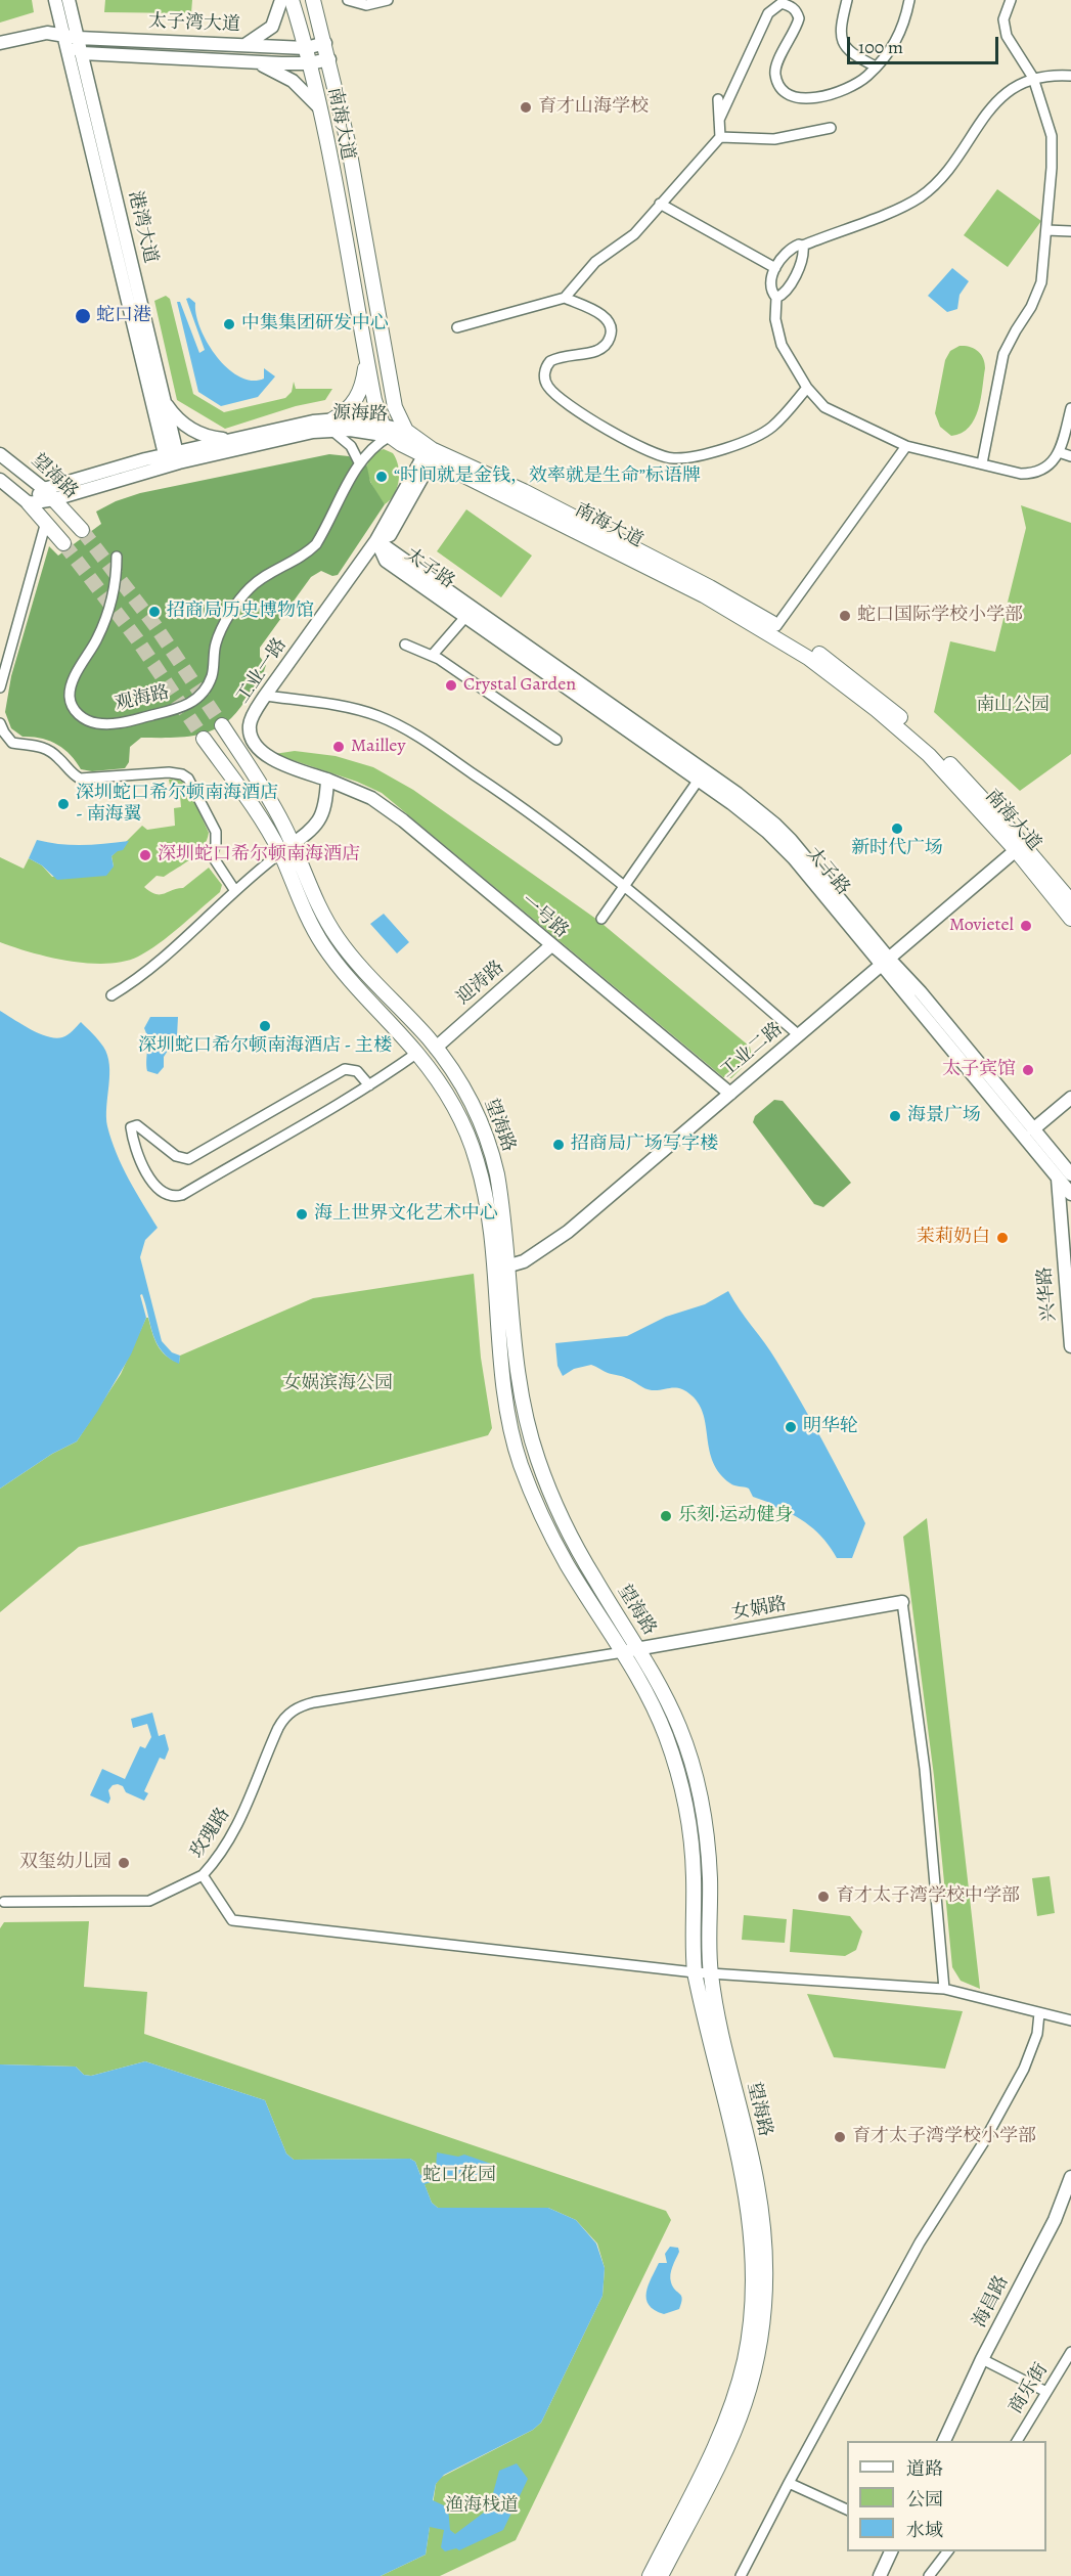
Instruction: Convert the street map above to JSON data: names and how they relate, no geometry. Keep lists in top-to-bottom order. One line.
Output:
{"streets":{"main road":["太子湾大道","南海大道","港湾大道","源海路","望海路","太子路","工业一路","一号路","迎涛路","工业二路","兴华路","女娲路","海昌路"],"street":["观海路","玫瑰路","商乐街"]},"crossings":[["太子湾大道","南海大道"],["太子湾大道","港湾大道"],["南海大道","源海路"],["南海大道","工业一路"],["南海大道","观海路"],["南海大道","工业二路"],["港湾大道","源海路"],["源海路","望海路"],["源海路","观海路"],["望海路","迎涛路"],["望海路","工业二路"],["望海路","女娲路"],["望海路","玫瑰路"],["太子路","工业一路"],["太子路","工业二路"],["太子路","兴华路"],["工业一路","一号路"],["一号路","迎涛路"],["一号路","工业二路"],["女娲路","玫瑰路"]],"parks":["南山公园","女娲滨海公园","蛇口花园","渔海栈道"],"places":["育才山海学校","蛇口港","中集集团研发中心","“时间就是金钱，效率就是生命”标语牌","招商局历史博物馆","蛇口国际学校小学部","Crystal Garden","Mailley","深圳蛇口希尔顿南海酒店 - 南海翼","新时代广场","深圳蛇口希尔顿南海酒店","Movietel","深圳蛇口希尔顿南海酒店 - 主楼","太子宾馆","海景广场","招商局广场写字楼","海上世界文化艺术中心","茉莉奶白","明华轮","乐刻·运动健身","双玺幼儿园","育才太子湾学校中学部","育才太子湾学校小学部"],"legend":["道路","公园","水域"],"scale_bar":"100 m"}
